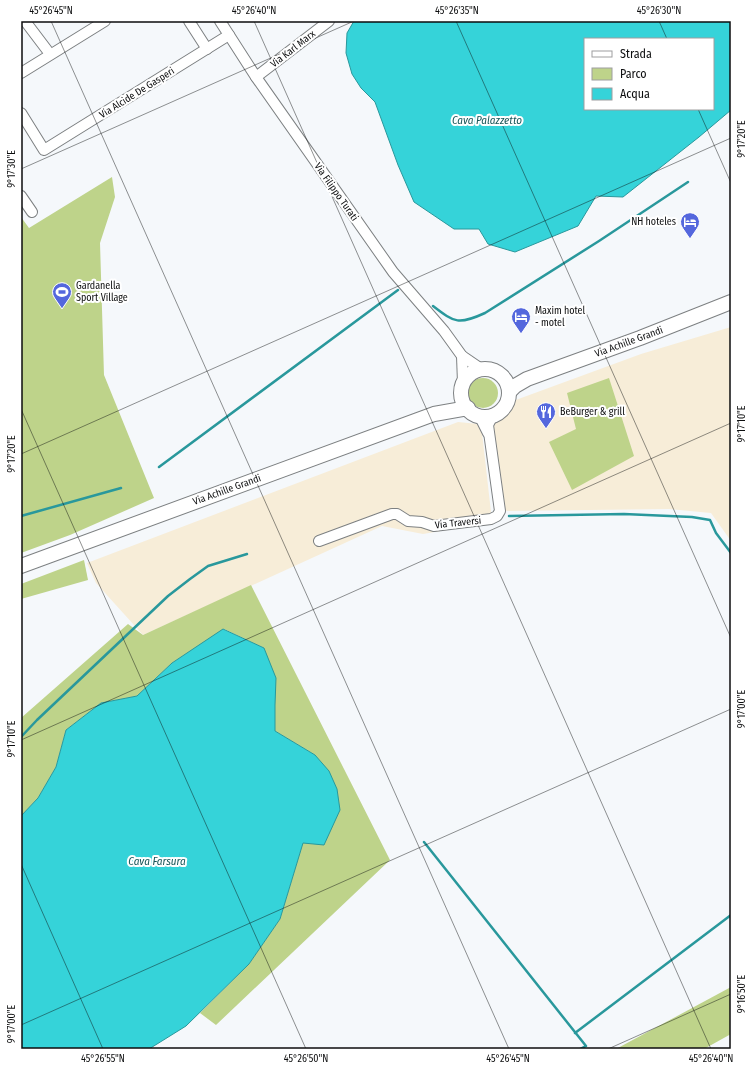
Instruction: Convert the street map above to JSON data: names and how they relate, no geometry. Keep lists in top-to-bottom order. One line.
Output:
{"streets":{"main road":["Via Achille Grandi"],"street":["Via Karl Marx","Via Alcide De Gasperi","Via Filippo Turati","Via Traversi"]},"crossings":[["Via Karl Marx","Via Filippo Turati"],["Via Alcide De Gasperi","Via Filippo Turati"],["Via Filippo Turati","Via Achille Grandi"]],"water":["Cava Palazzetto","Cava Farsura"],"places":{"hotel":["NH hoteles","Maxim hotel - motel"],"sports":["Gardanella Sport Village"],"restaurant":["BeBurger & grill"]},"legend":["Strada","Parco","Acqua"],"coordinates":["45°26'45\"N","45°26'40\"N","45°26'35\"N","45°26'30\"N","9°17'20\"E","9°17'30\"E","9°17'10\"E","9°17'00\"E","9°16'50\"E","45°26'55\"N","45°26'50\"N"]}
